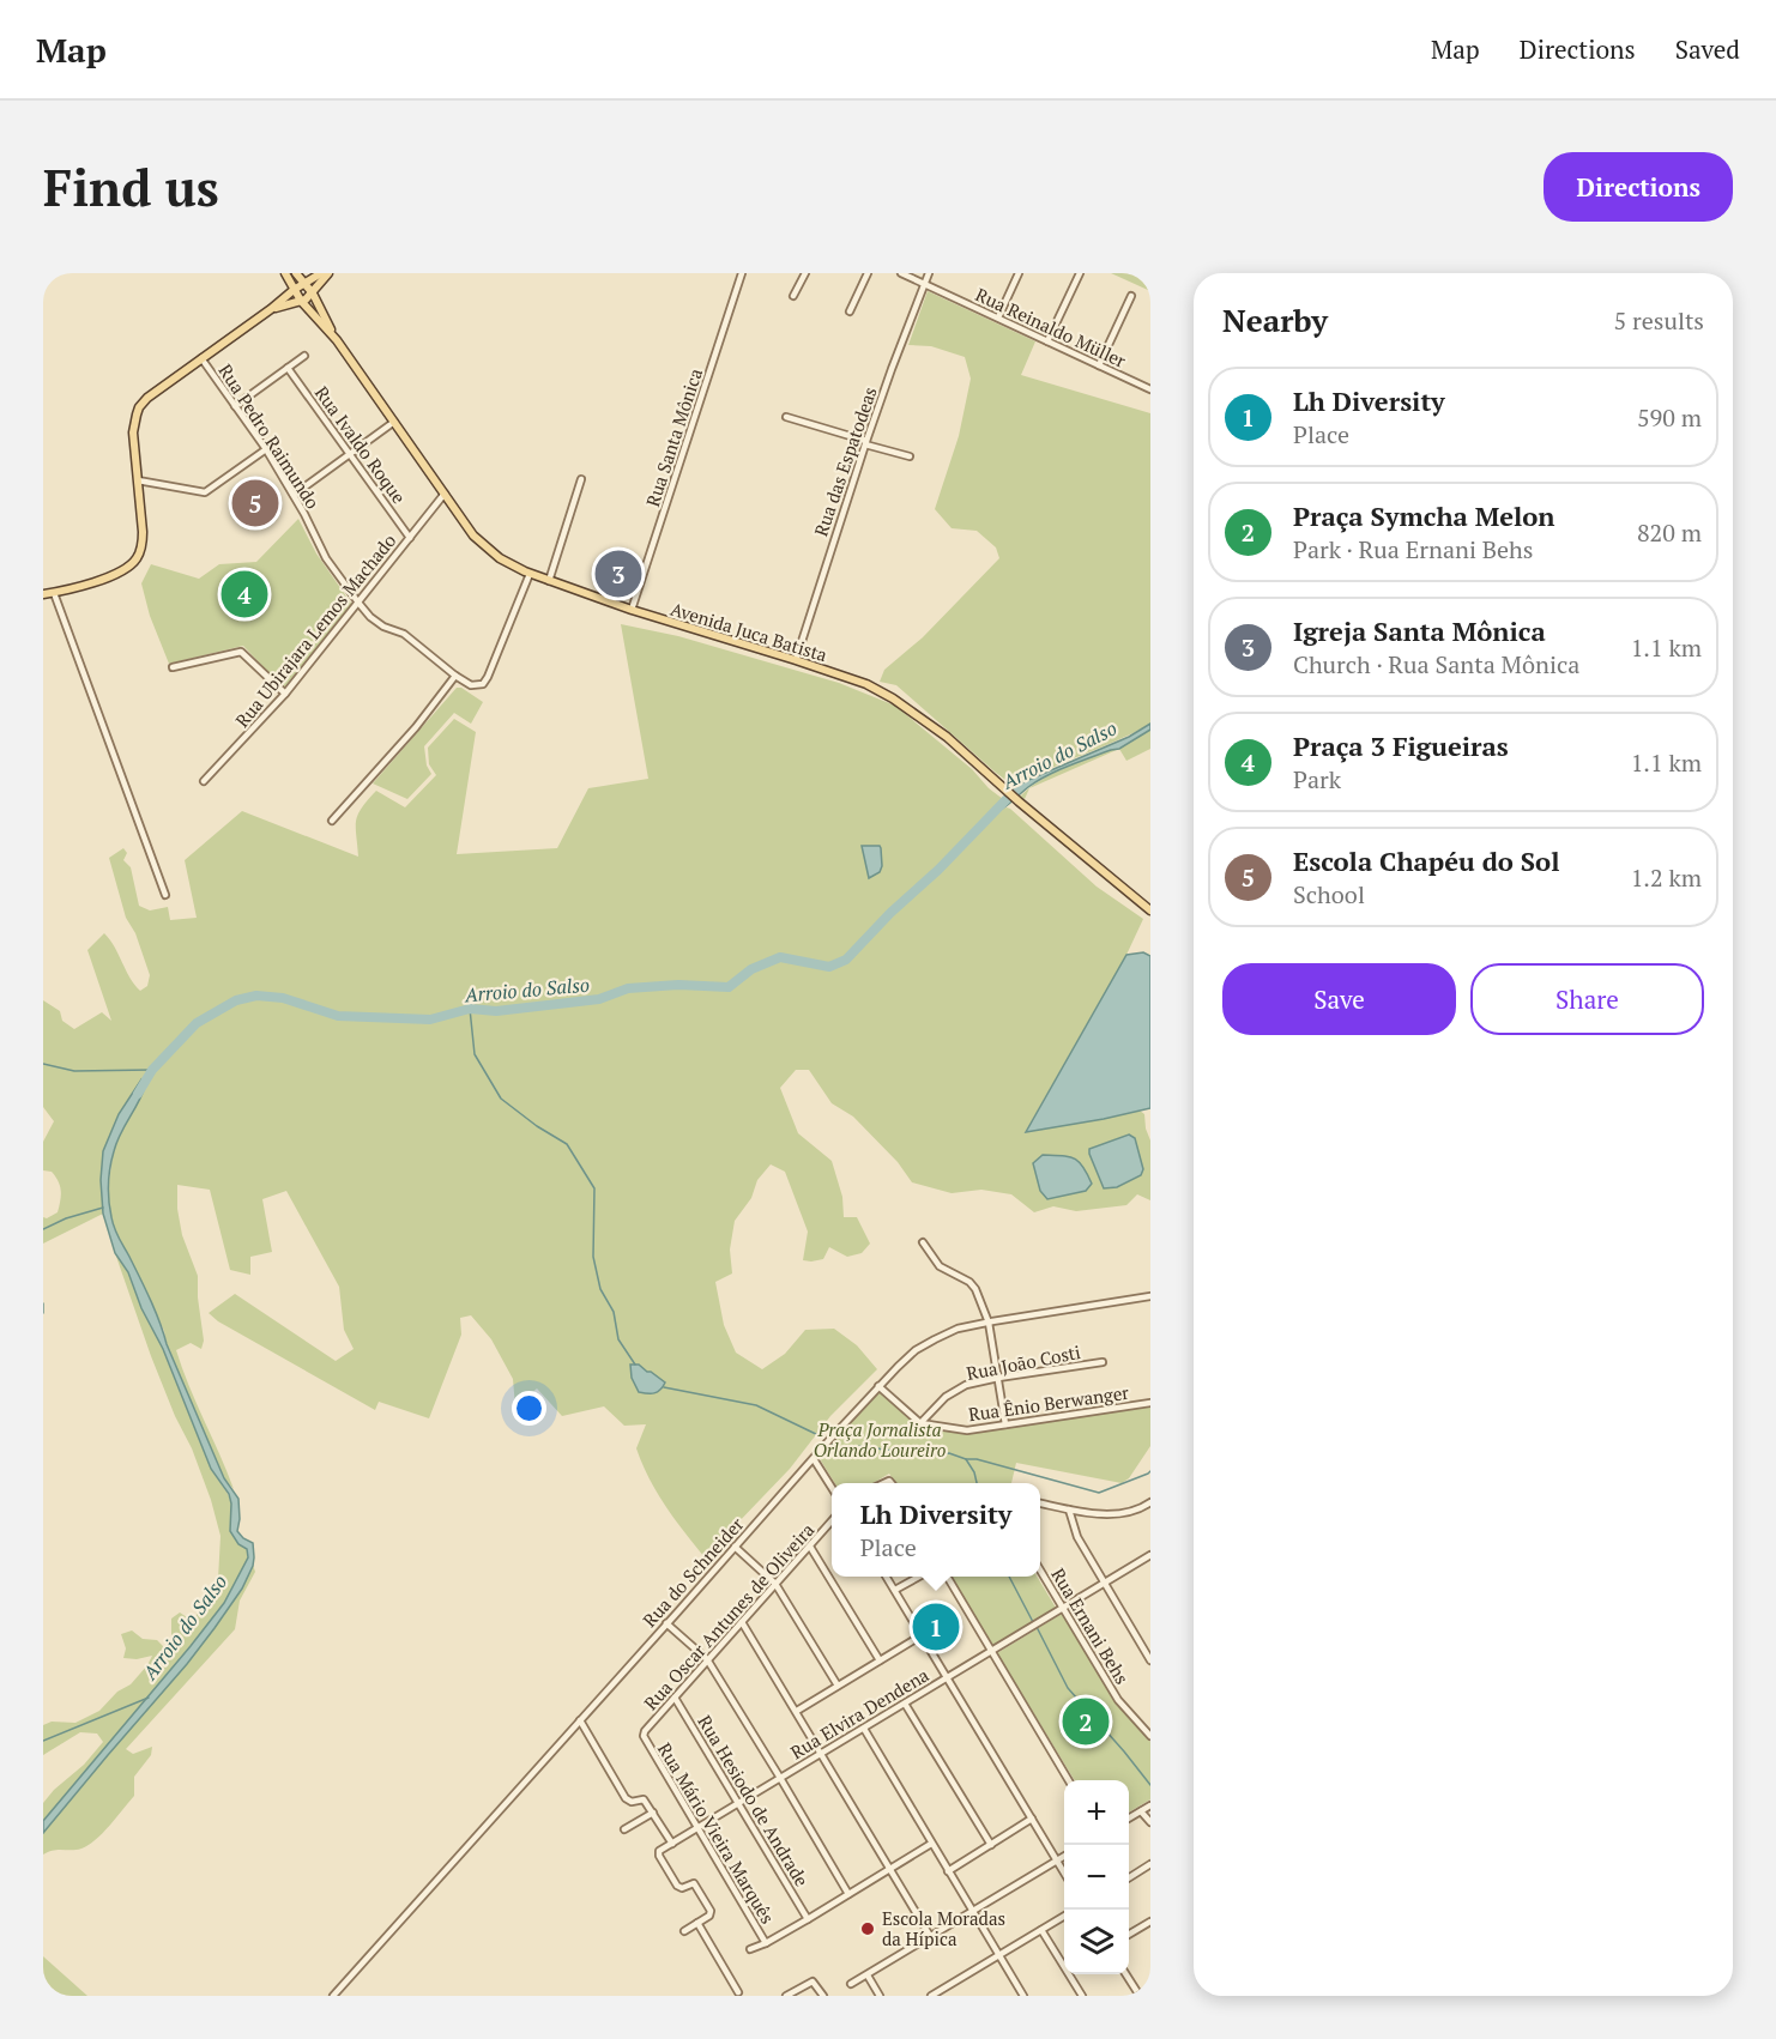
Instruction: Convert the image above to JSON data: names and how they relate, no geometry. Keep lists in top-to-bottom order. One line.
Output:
{"streets":{"main road":["Avenida Juca Batista"],"street":["Rua Reinaldo Müller","Rua Pedro Raimundo","Rua Santa Mônica","Rua Ivaldo Roque","Rua das Espatodeas","Rua Ubirajara Lemos Machado","Rua João Costi","Rua Ênio Berwanger","Rua do Schneider","Rua Oscar Antunes de Oliveira","Rua Ernani Behs","Rua Elvira Dendena","Rua Hesiodo de Andrade","Rua Mário Vieira Marquês"]},"crossings":[["Rua Reinaldo Müller","Rua das Espatodeas"],["Rua Pedro Raimundo","Rua Ubirajara Lemos Machado"],["Rua Pedro Raimundo","Avenida Juca Batista"],["Rua Santa Mônica","Avenida Juca Batista"],["Rua Ivaldo Roque","Rua Ubirajara Lemos Machado"],["Rua das Espatodeas","Avenida Juca Batista"],["Rua Ubirajara Lemos Machado","Avenida Juca Batista"],["Rua João Costi","Rua Ênio Berwanger"],["Rua Oscar Antunes de Oliveira","Rua Hesiodo de Andrade"],["Rua Oscar Antunes de Oliveira","Rua Mário Vieira Marquês"],["Rua Ernani Behs","Rua Elvira Dendena"],["Rua Elvira Dendena","Rua Hesiodo de Andrade"],["Rua Elvira Dendena","Rua Mário Vieira Marquês"]],"water":["Arroio do Salso"],"parks":["Praça Jornalista Orlando Loureiro"],"places":["Escola Moradas da Hípica"],"page":{"header":"Map","nav":["Map","Directions","Saved"],"buttons":["Directions",["Save","Share"]],"title":"Find us","heading":["Nearby","5 results"],"list":[{"mark":"1","name":"Lh Diversity","note":"Place","value":"590 m"},{"mark":"2","name":"Praça Symcha Melon","note":"Park · Rua Ernani Behs","value":"820 m"},{"mark":"3","name":"Igreja Santa Mônica","note":"Church · Rua Santa Mônica","value":"1.1 km"},{"mark":"4","name":"Praça 3 Figueiras","note":"Park","value":"1.1 km"},{"mark":"5","name":"Escola Chapéu do Sol","note":"School","value":"1.2 km"}],"pins":["5","3","4","1","2"],"popup":["Lh Diversity","Place"],"map_buttons":["+","−"]}}
